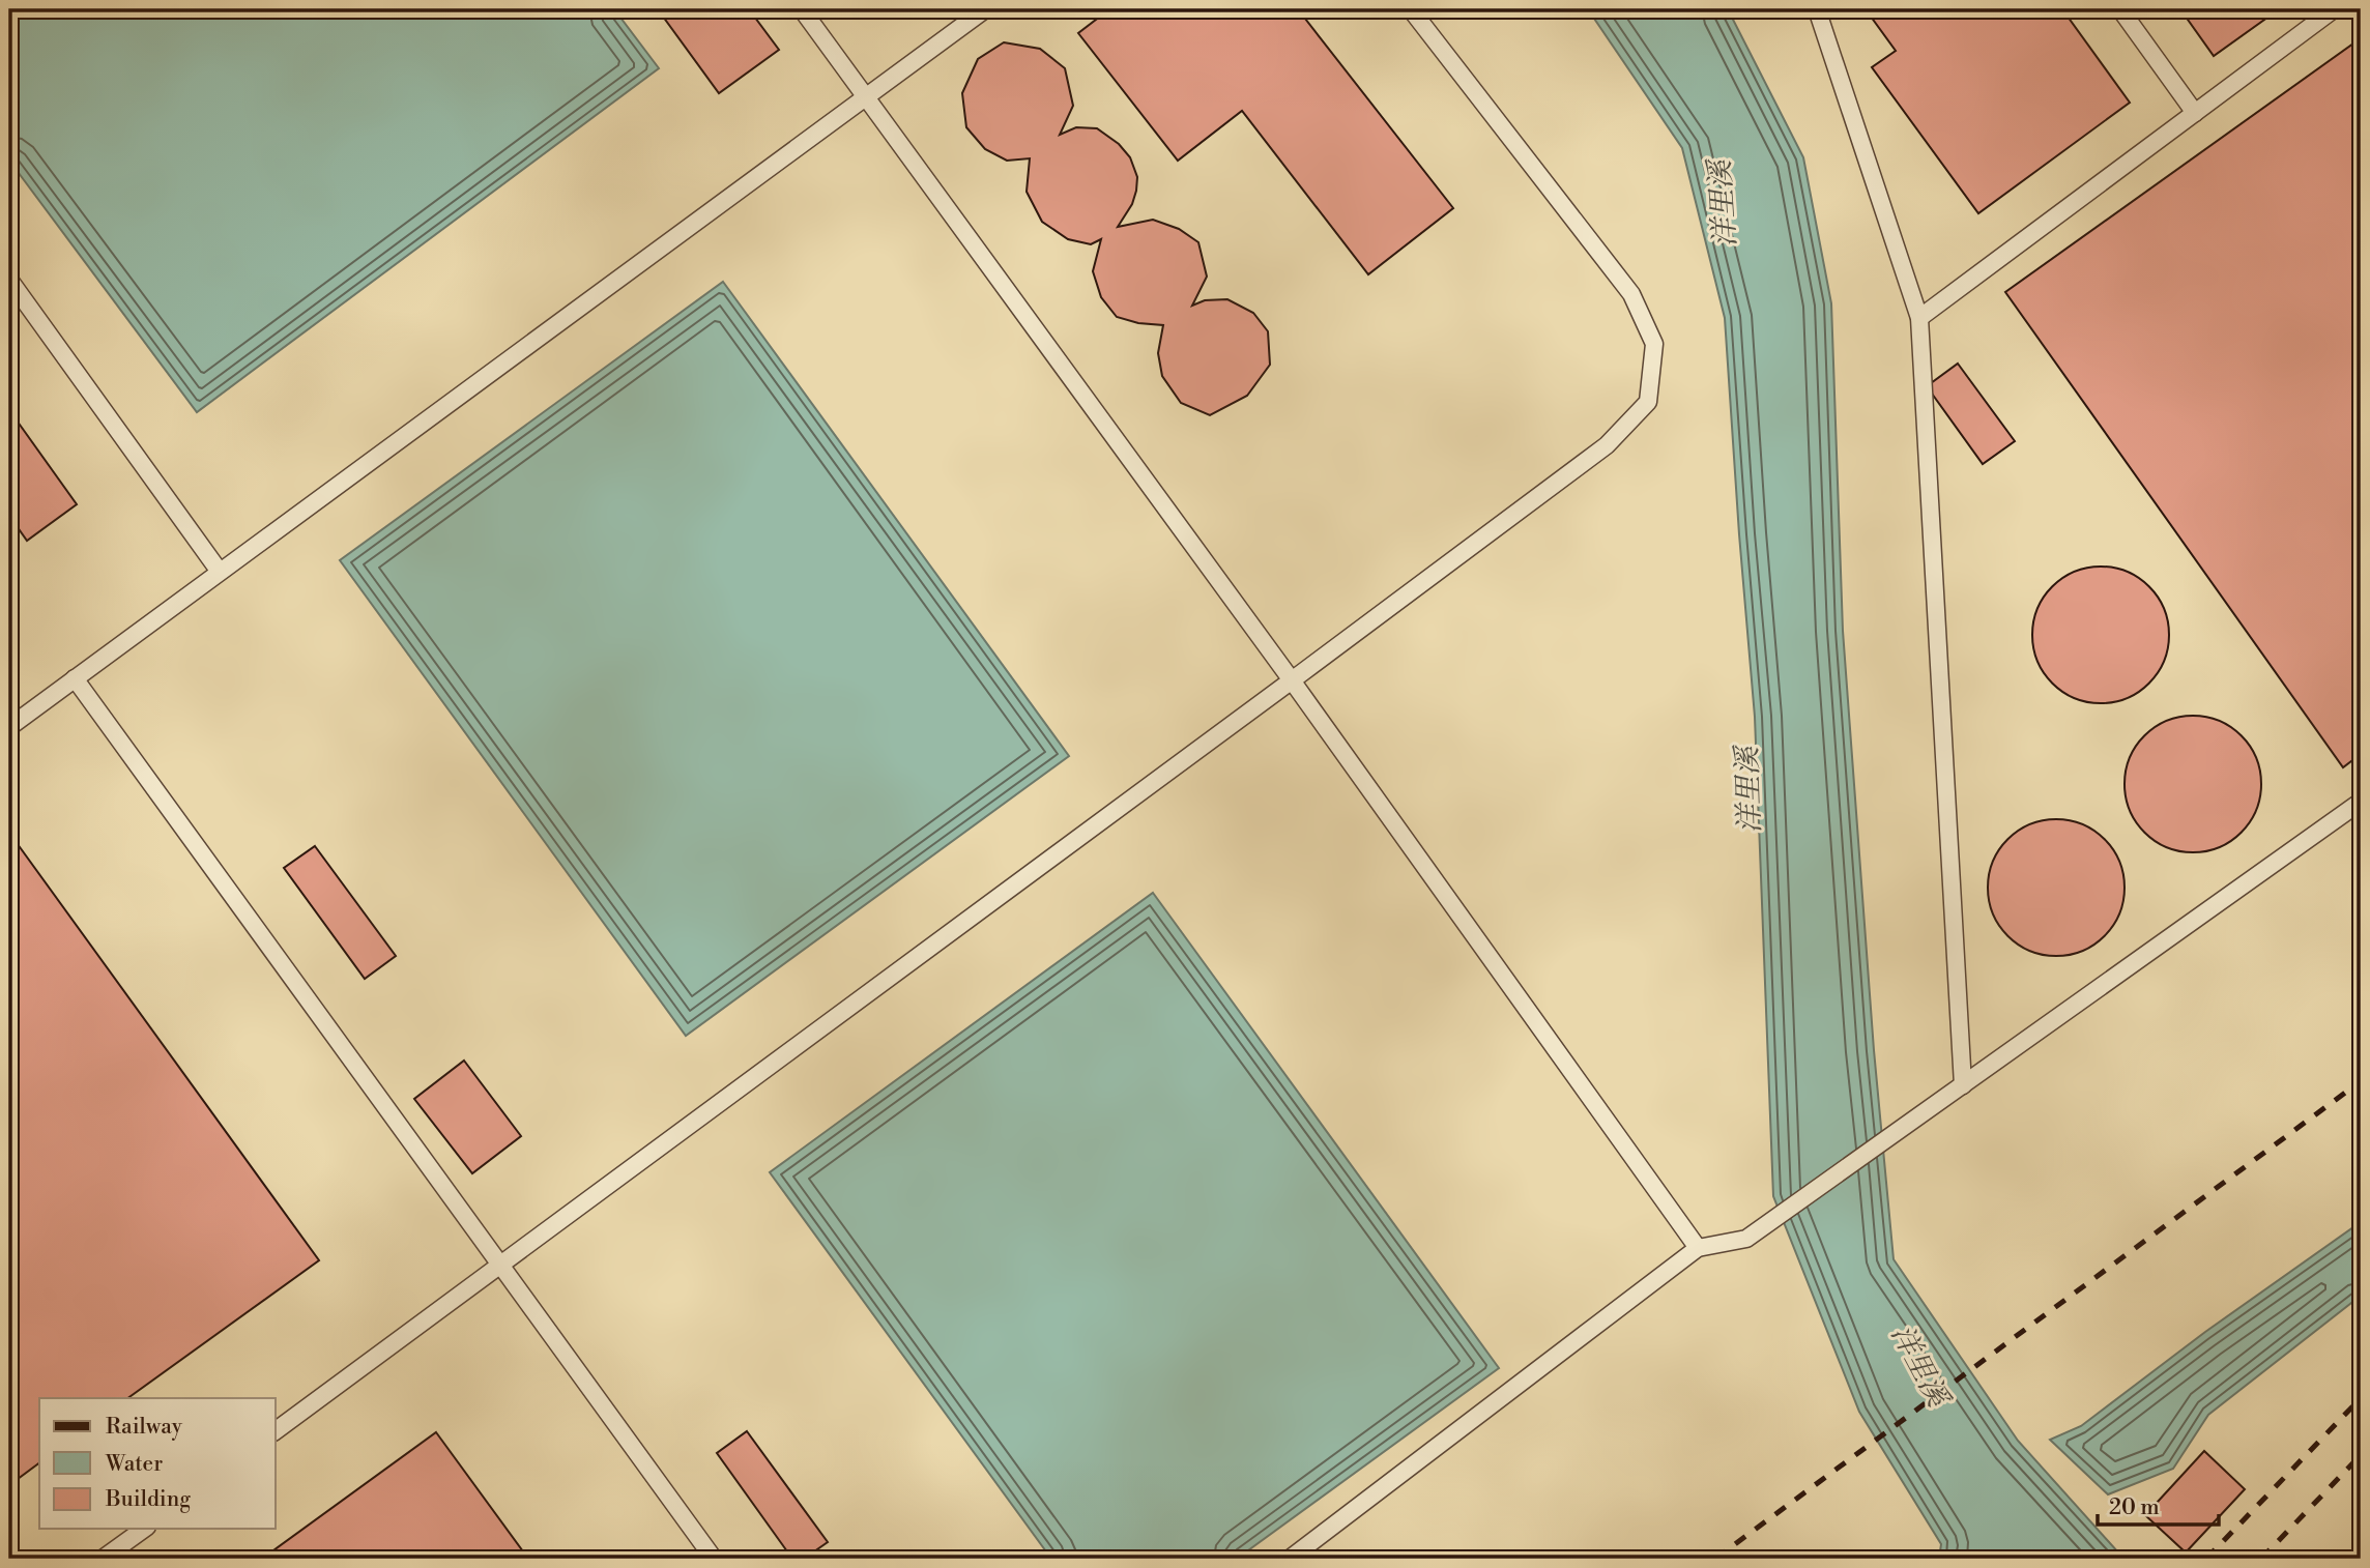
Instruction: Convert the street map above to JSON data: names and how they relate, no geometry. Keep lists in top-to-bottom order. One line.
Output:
{"water":["洋里溪"],"legend":["Railway","Water","Building"],"scale_bar":"20 m"}
